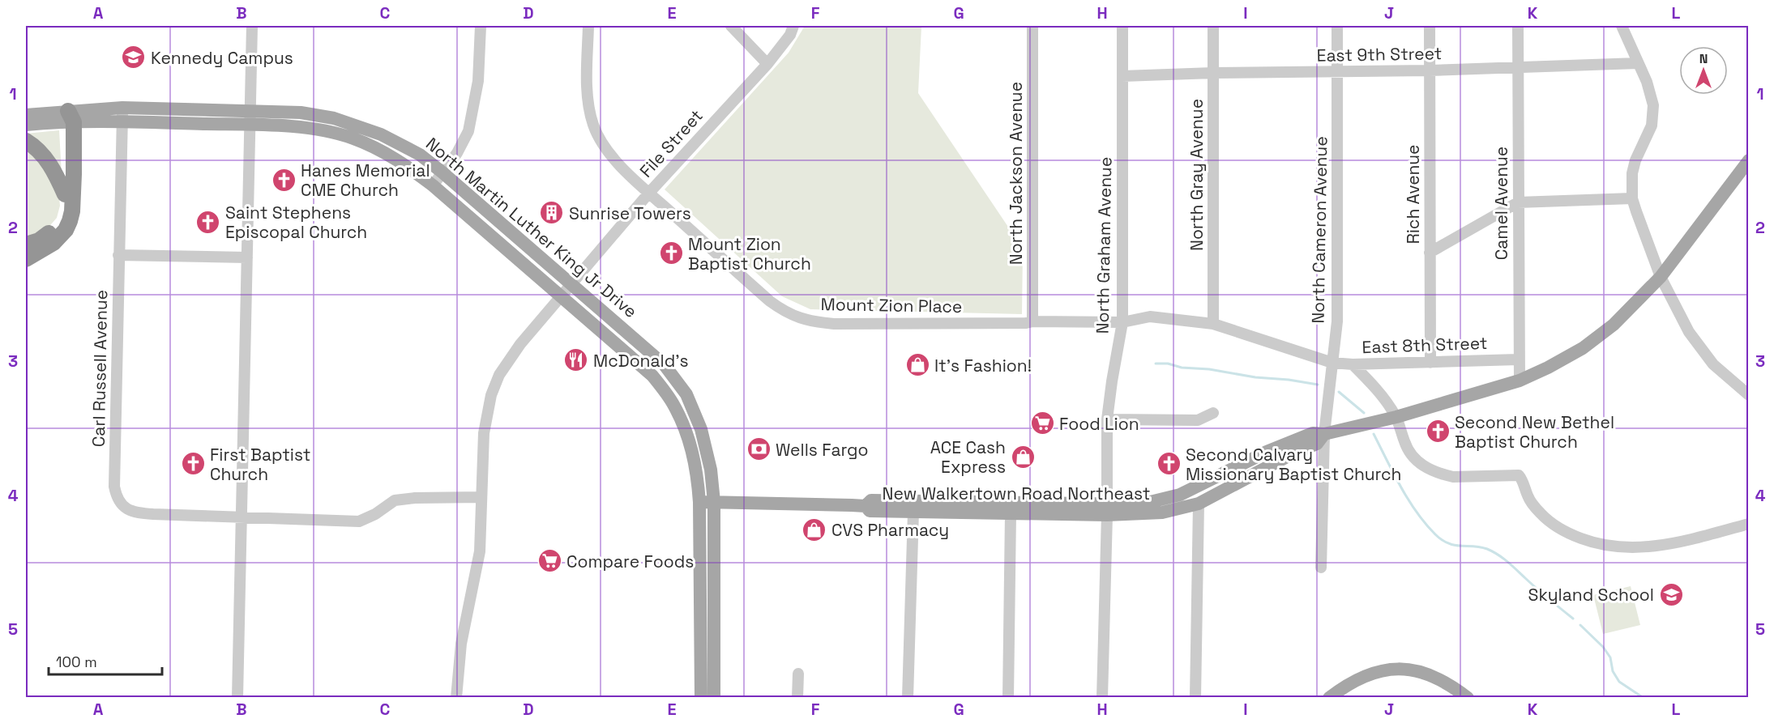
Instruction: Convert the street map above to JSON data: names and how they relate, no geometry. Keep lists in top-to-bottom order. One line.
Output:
{"streets":{"main road":["North Martin Luther King Jr Drive","New Walkertown Road Northeast"],"street":["East 9th Street","File Street","North Jackson Avenue","North Gray Avenue","Rich Avenue","Camel Avenue","North Cameron Avenue","North Graham Avenue","Mount Zion Place","East 8th Street","Carl Russell Avenue"]},"crossings":[["East 9th Street","North Gray Avenue"],["East 9th Street","Rich Avenue"],["East 9th Street","Camel Avenue"],["East 9th Street","North Cameron Avenue"],["East 9th Street","North Graham Avenue"],["File Street","North Martin Luther King Jr Drive"],["File Street","Mount Zion Place"],["File Street","Carl Russell Avenue"],["North Jackson Avenue","Mount Zion Place"],["North Gray Avenue","Mount Zion Place"],["Rich Avenue","East 8th Street"],["Camel Avenue","East 8th Street"],["Camel Avenue","New Walkertown Road Northeast"],["North Martin Luther King Jr Drive","Carl Russell Avenue"],["North Martin Luther King Jr Drive","New Walkertown Road Northeast"],["North Cameron Avenue","Mount Zion Place"],["North Cameron Avenue","East 8th Street"],["North Cameron Avenue","New Walkertown Road Northeast"],["North Graham Avenue","Mount Zion Place"],["North Graham Avenue","New Walkertown Road Northeast"],["Mount Zion Place","East 8th Street"]],"places":{"school or university":["Kennedy Campus","Skyland School"],"church":["Hanes Memorial CME Church","Saint Stephens Episcopal Church","Mount Zion Baptist Church","Second New Bethel Baptist Church","First Baptist Church","Second Calvary Missionary Baptist Church"],"building":["Sunrise Towers"],"restaurant":["McDonald's"],"shop":["It's Fashion!","ACE Cash Express","CVS Pharmacy"],"supermarket":["Food Lion","Compare Foods"],"bank":["Wells Fargo"]},"scale_bar":"100 m","north":"top","grid":{"columns":["A","B","C","D","E","F","G","H","I","J","K","L"],"rows":["1","2","3","4","5"]}}
